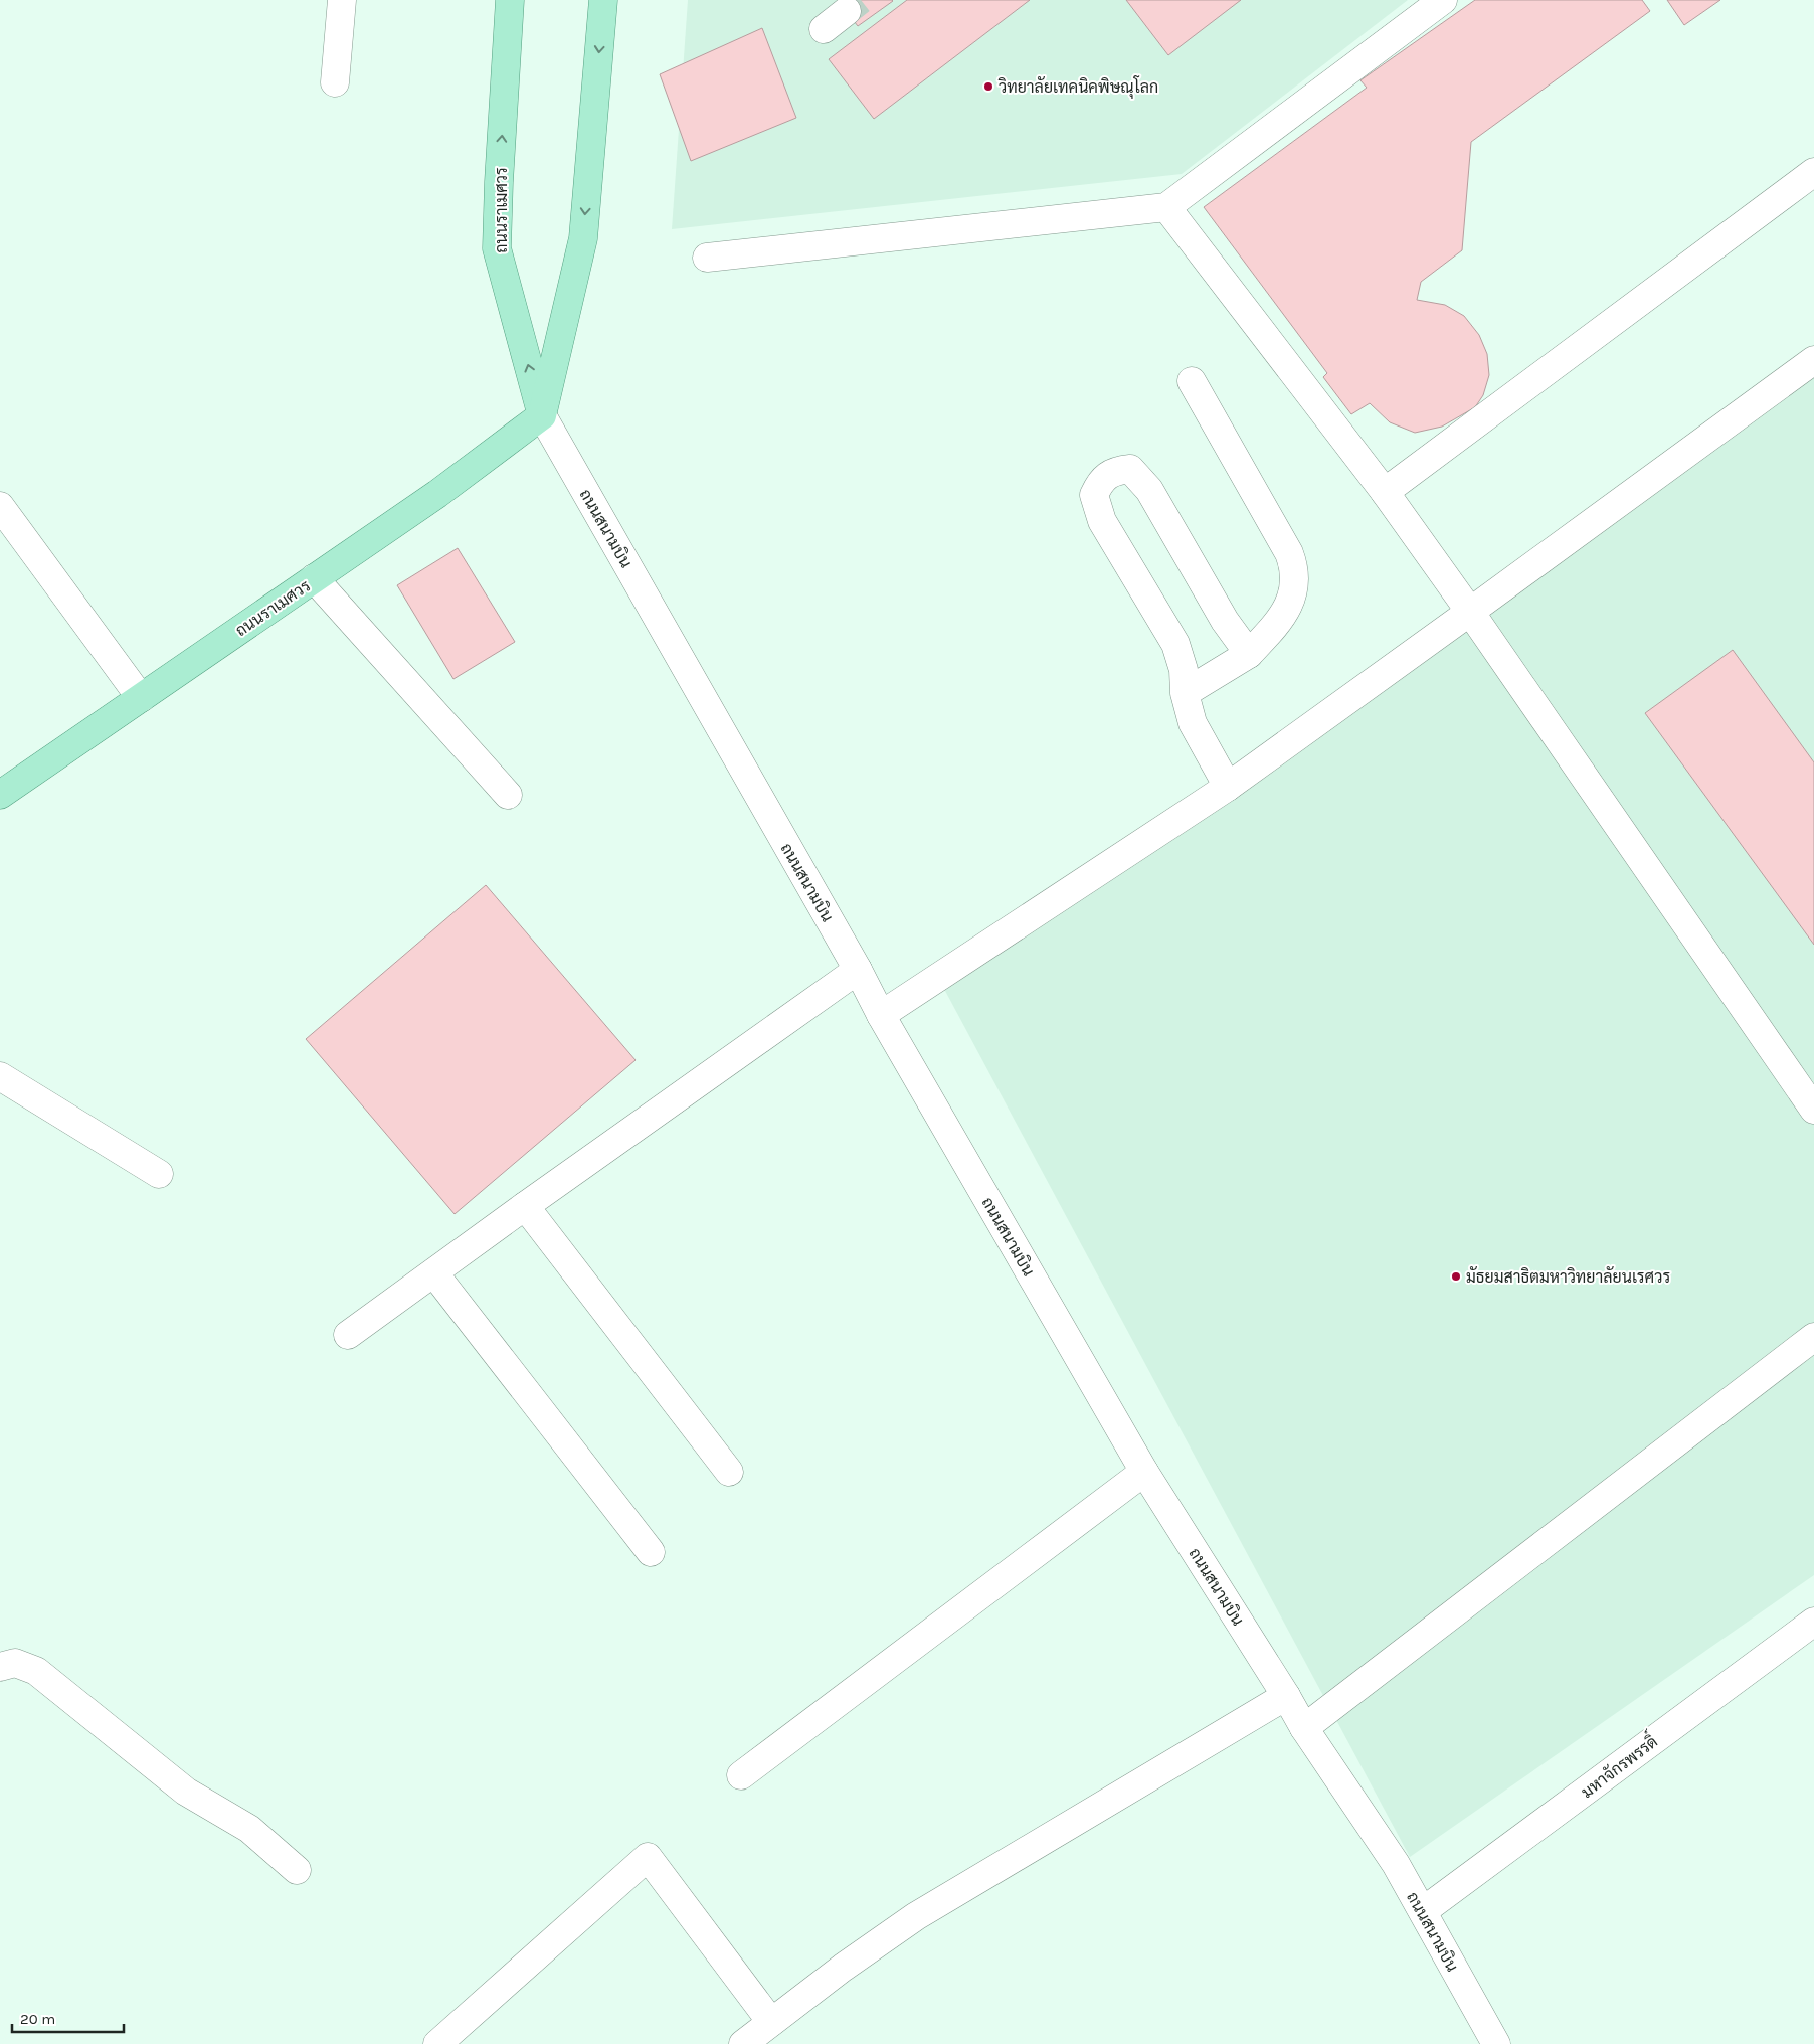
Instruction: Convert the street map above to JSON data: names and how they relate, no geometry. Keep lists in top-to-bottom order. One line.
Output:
{"streets":{"main road":["ถนนราเมศวร"],"street":["ถนนสนามบิน","มหาจักรพรรดิ์"]},"crossings":[["ถนนราเมศวร","ถนนสนามบิน"],["ถนนสนามบิน","มหาจักรพรรดิ์"]],"places":["วิทยาลัยเทคนิคพิษณุโลก","มัธยมสาธิตมหาวิทยาลัยนเรศวร"],"scale_bar":"20 m"}
